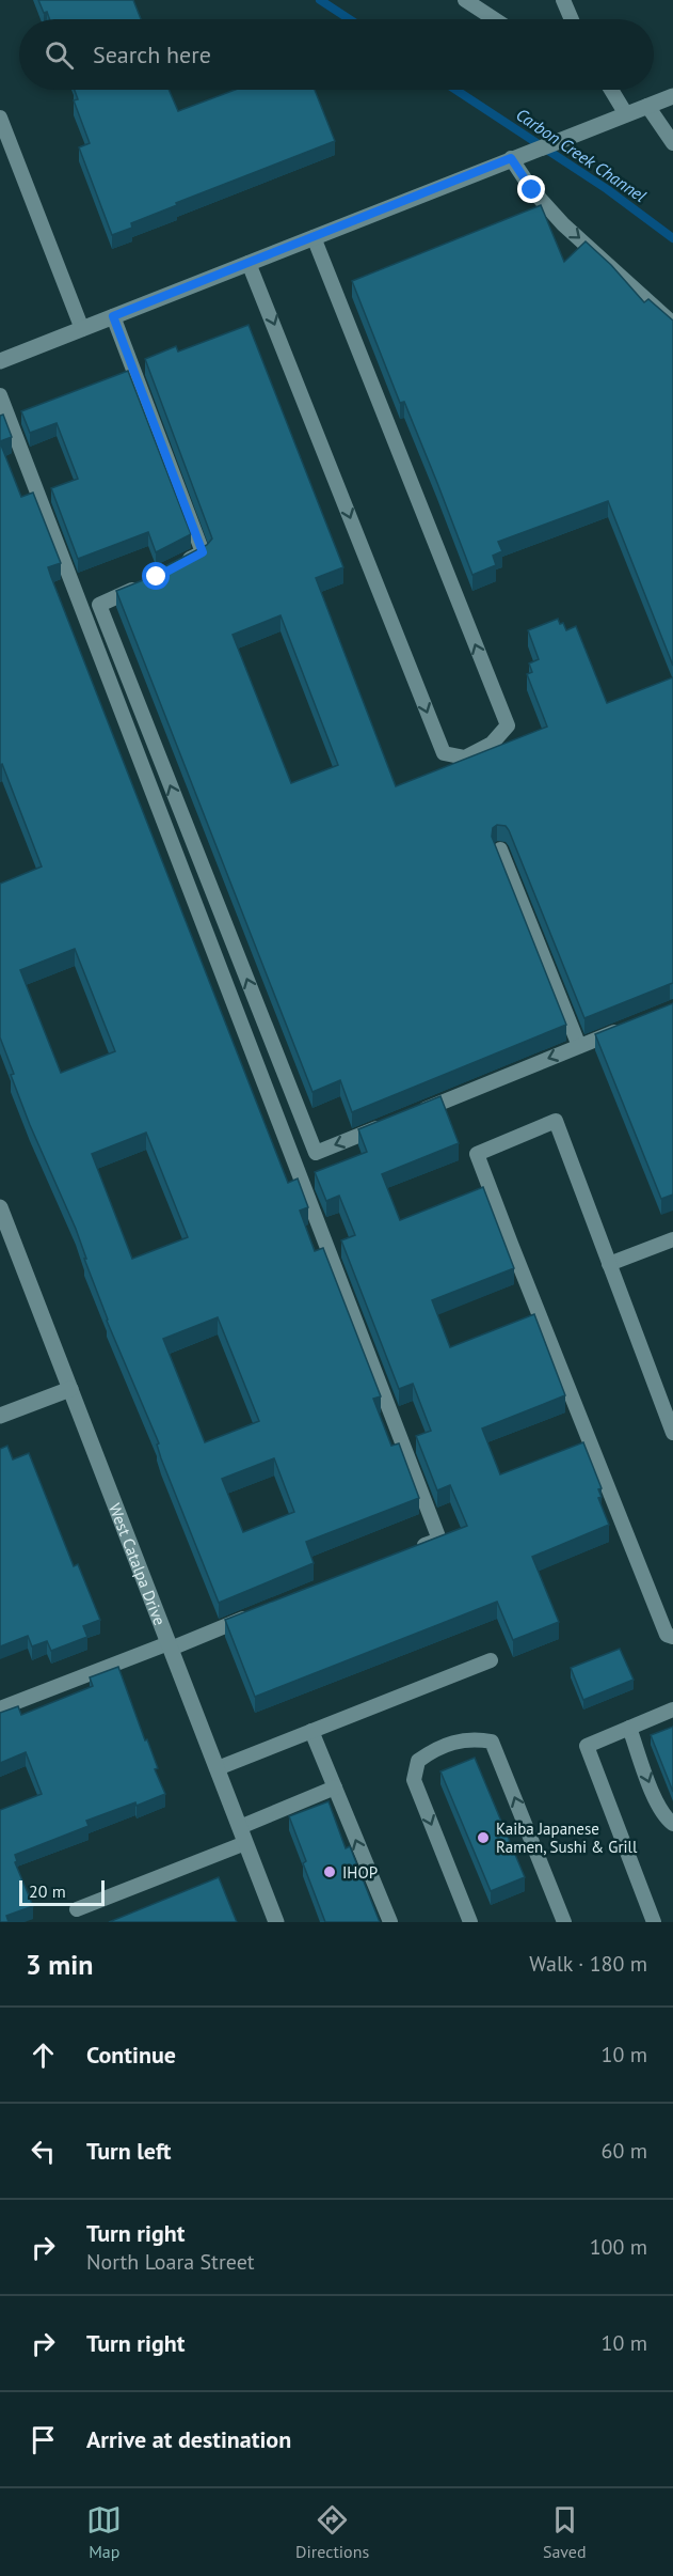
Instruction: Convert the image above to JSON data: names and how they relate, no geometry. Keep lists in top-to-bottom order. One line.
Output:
{"streets":{"street":["West Catalpa Drive"]},"water":["Carbon Creek Channel"],"places":["Kaiba Japanese Ramen, Sushi & Grill","IHOP"],"scale_bar":"20 m","page":{"search":"Search here","scale":"20 m","heading":["3 min","Walk · 180 m"],"list":[["Continue","10 m"],["Turn left","60 m"],["Turn right","North Loara Street","100 m"],["Turn right","10 m"],"Arrive at destination"],"nav":["Map","Directions","Saved"]}}
